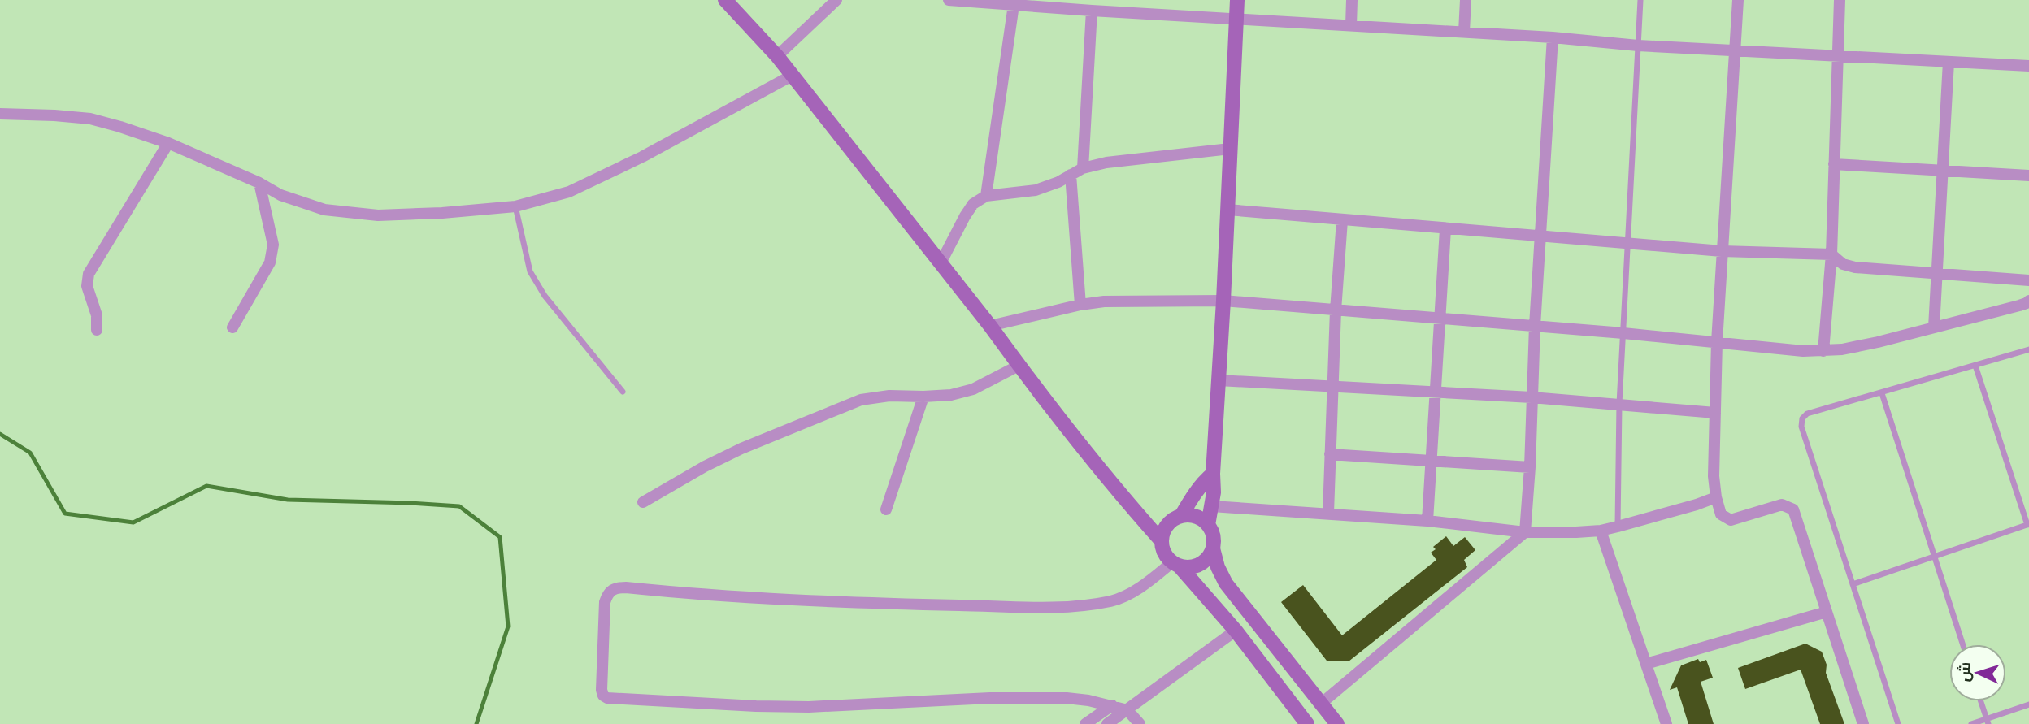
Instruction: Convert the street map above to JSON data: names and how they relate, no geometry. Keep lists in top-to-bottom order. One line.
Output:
{"north":"left"}
